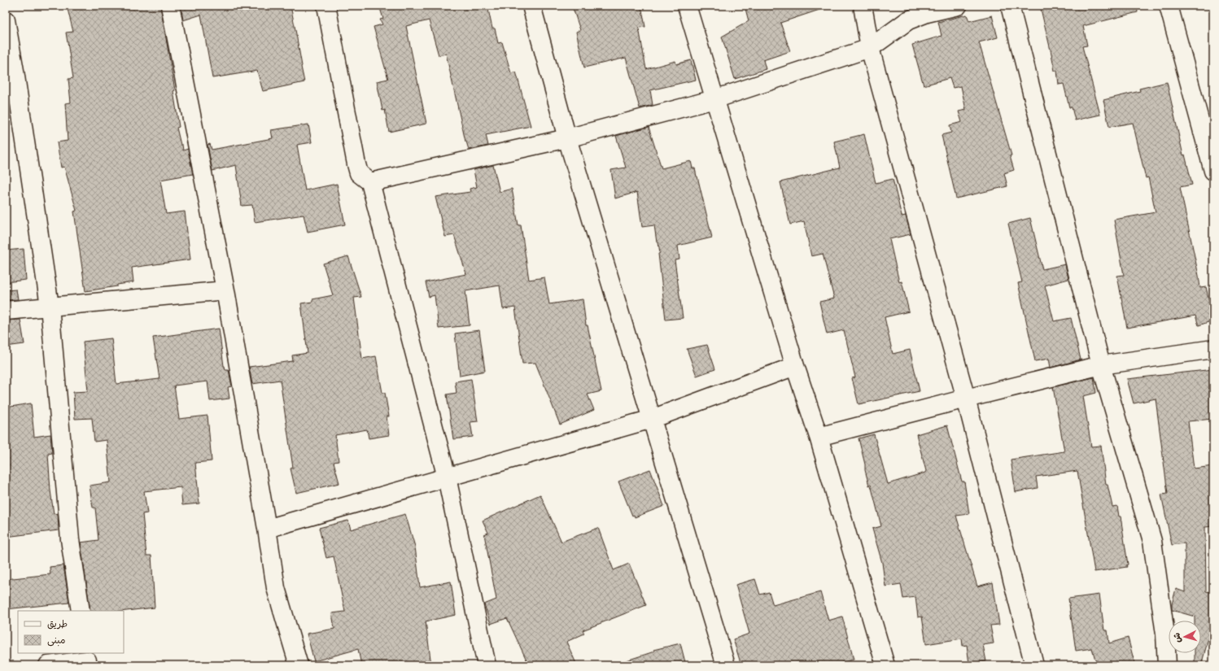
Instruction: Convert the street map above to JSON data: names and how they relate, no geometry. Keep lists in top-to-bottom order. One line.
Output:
{"legend":["طريق","مبنى"],"north":"left"}
